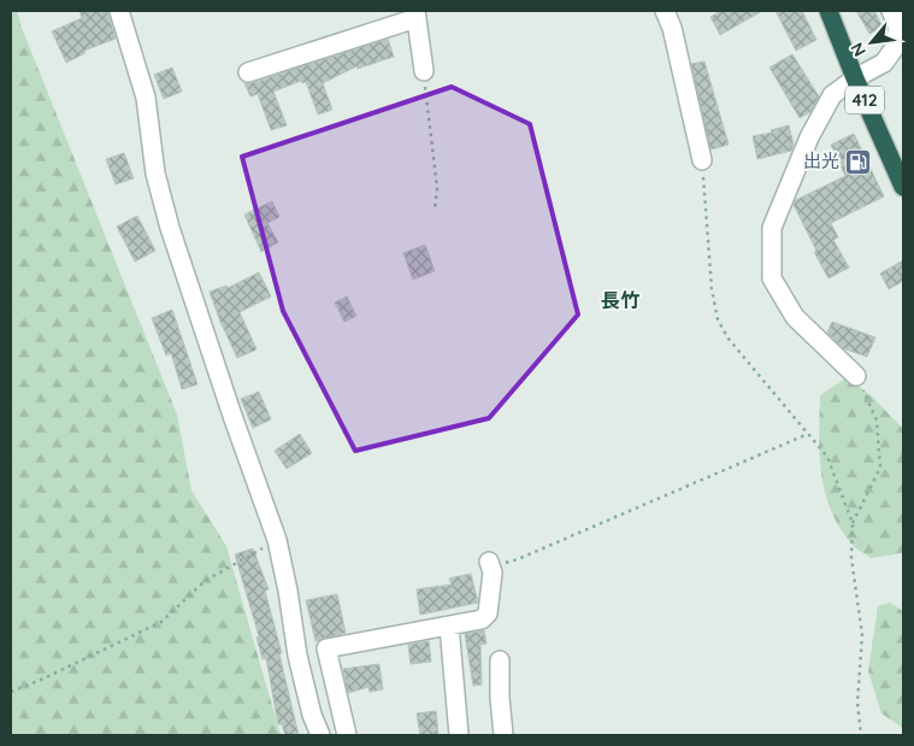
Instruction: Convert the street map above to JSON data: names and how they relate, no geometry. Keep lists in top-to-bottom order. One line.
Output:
{"streets":{"highway":["412"]},"districts":["長竹"],"places":{"fuel station":["出光"]},"north":"bottom left"}
